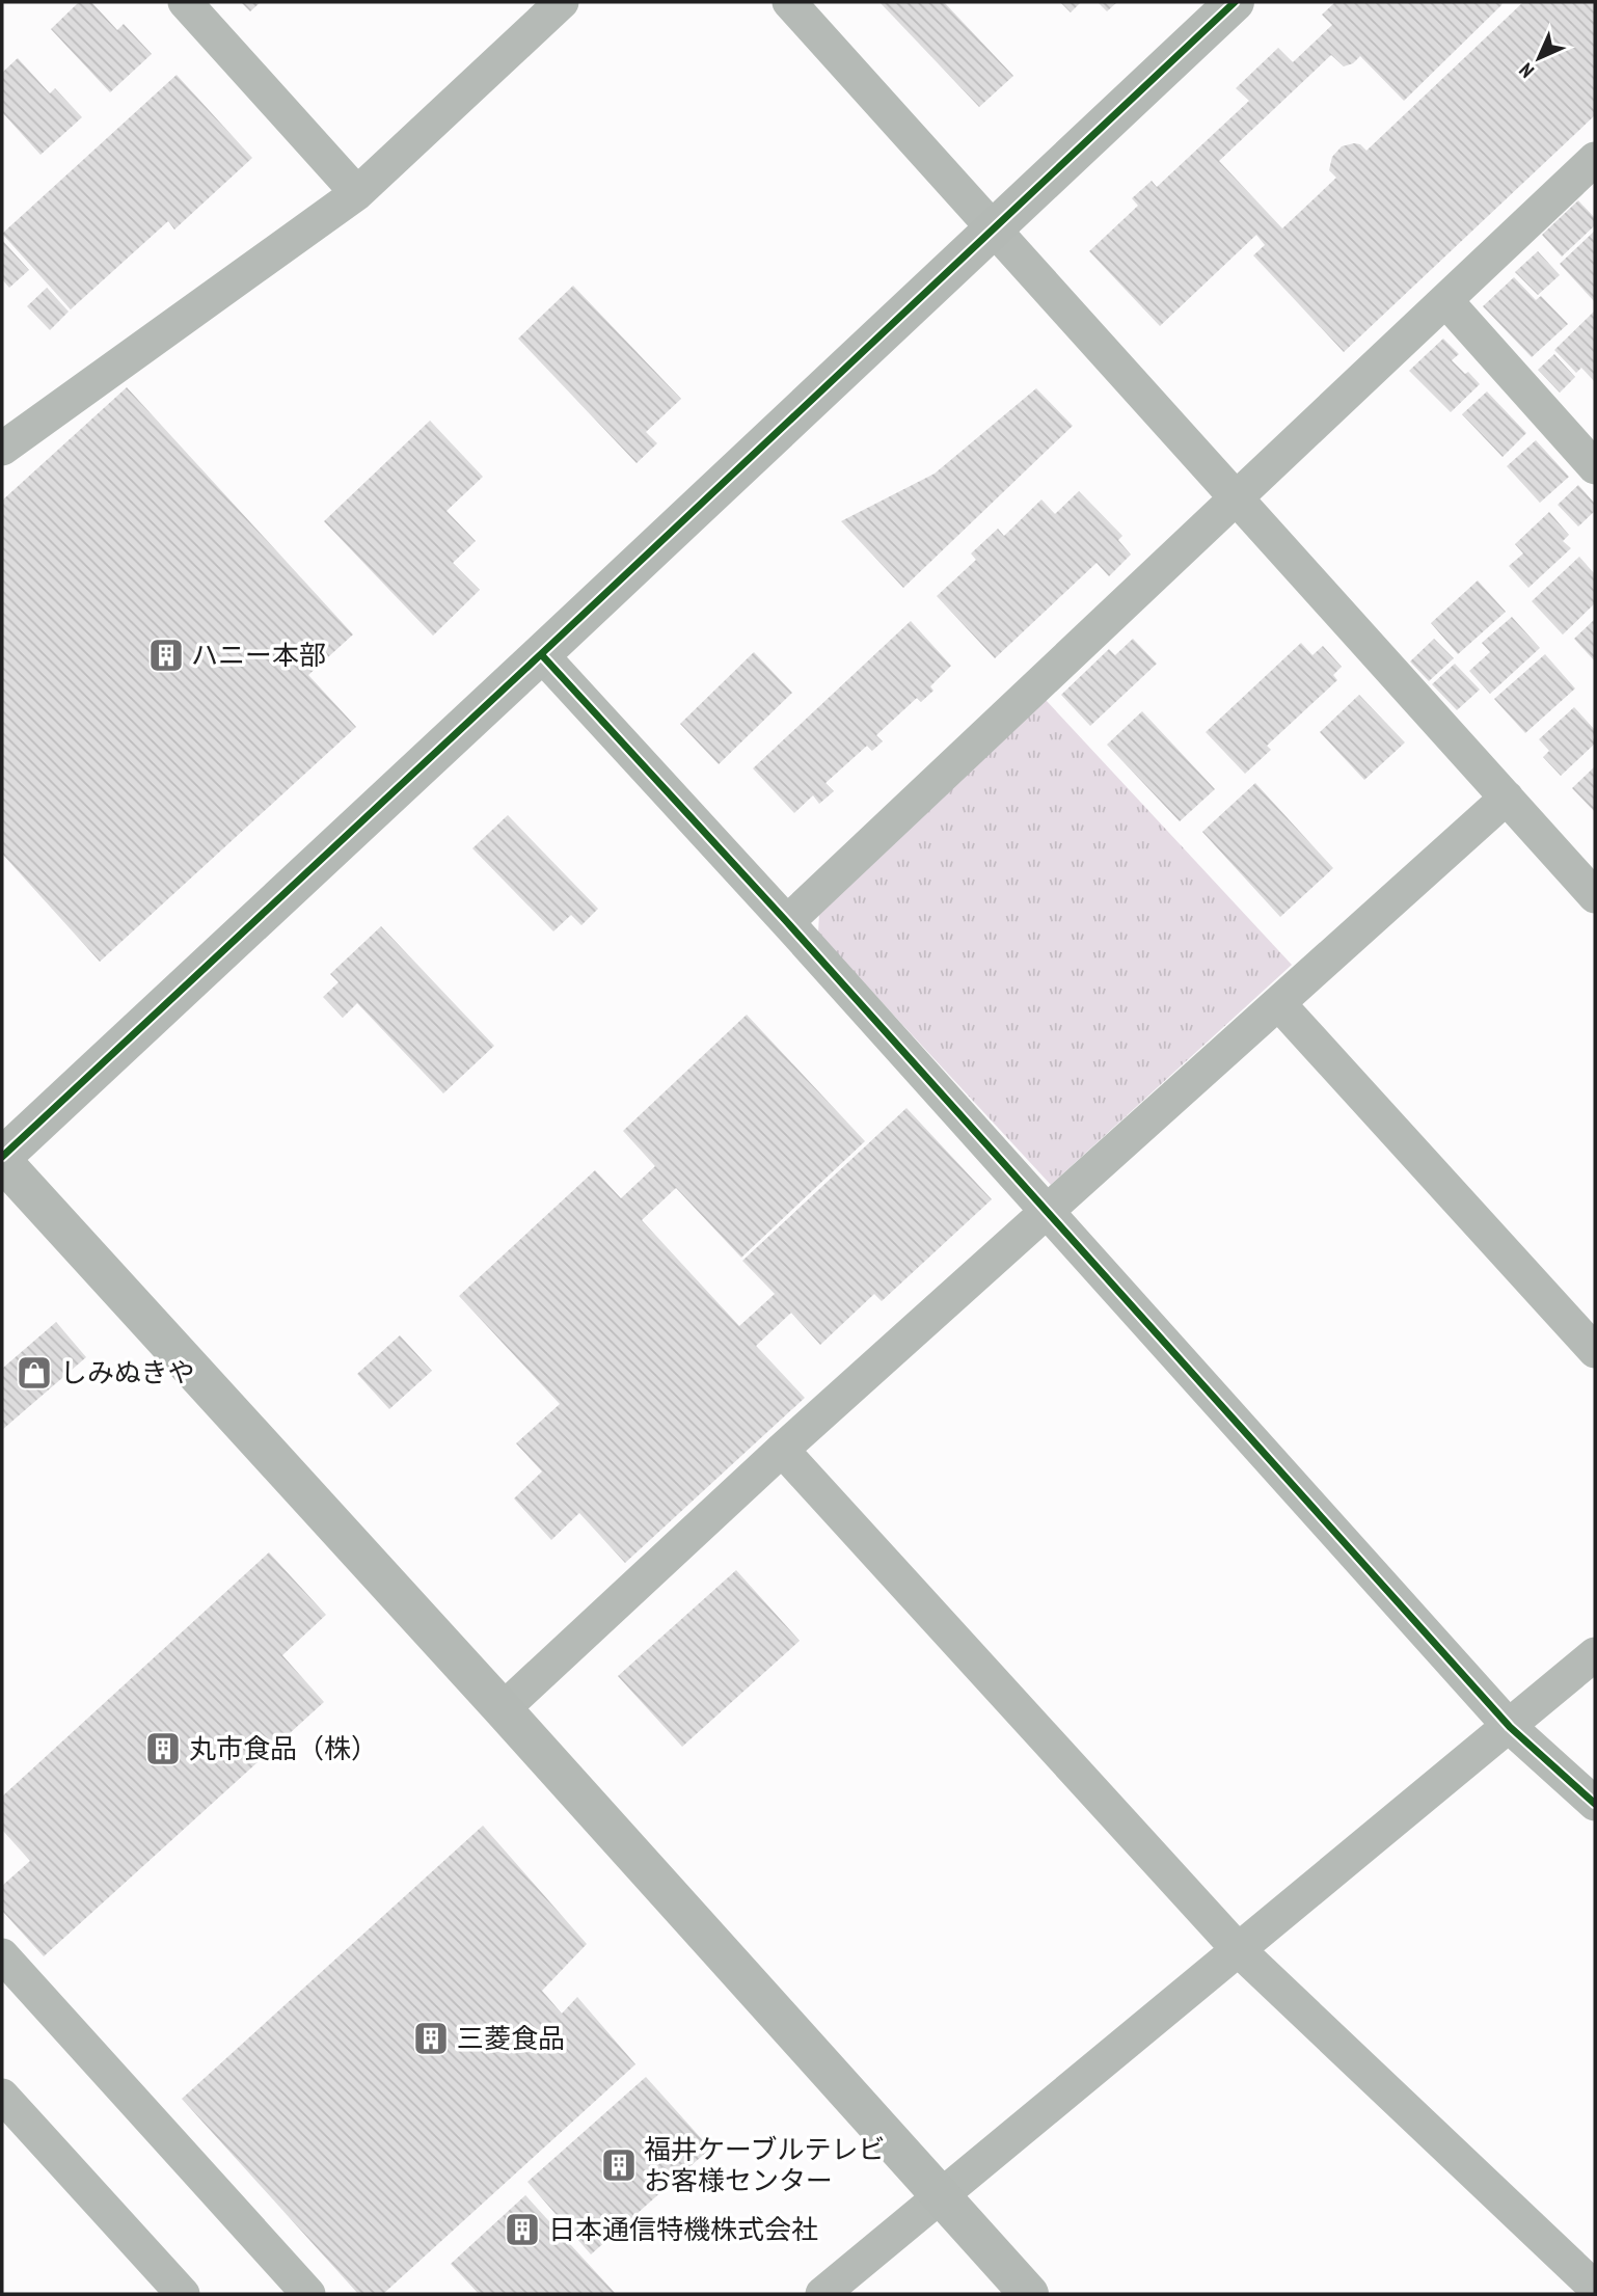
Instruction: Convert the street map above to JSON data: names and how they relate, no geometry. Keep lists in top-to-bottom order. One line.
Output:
{"places":{"building":["ハニー本部","丸市食品（株）","三菱食品","福井ケーブルテレビ お客様センター","日本通信特機株式会社"],"shop":["しみぬきや"]},"north":"bottom left"}
